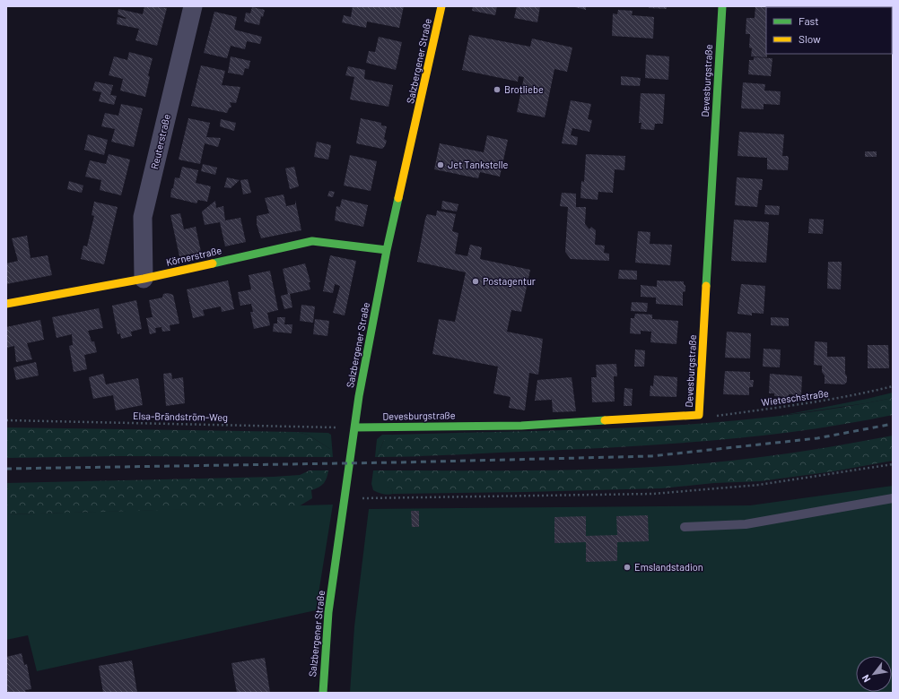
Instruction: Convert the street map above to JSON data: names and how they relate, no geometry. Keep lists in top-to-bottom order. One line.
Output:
{"streets":{"street":["Salzbergener Straße","Devesburgstraße","Reuterstraße","Körnerstraße"],"path":["Wieteschstraße","Elsa-Brändström-Weg"]},"crossings":[["Salzbergener Straße","Devesburgstraße"],["Salzbergener Straße","Körnerstraße"],["Salzbergener Straße","Elsa-Brändström-Weg"],["Devesburgstraße","Wieteschstraße"],["Devesburgstraße","Elsa-Brändström-Weg"],["Reuterstraße","Körnerstraße"]],"places":["Brotliebe","Jet Tankstelle","Postagentur","Emslandstadion"],"legend":["Fast","Slow"],"north":"bottom left"}
